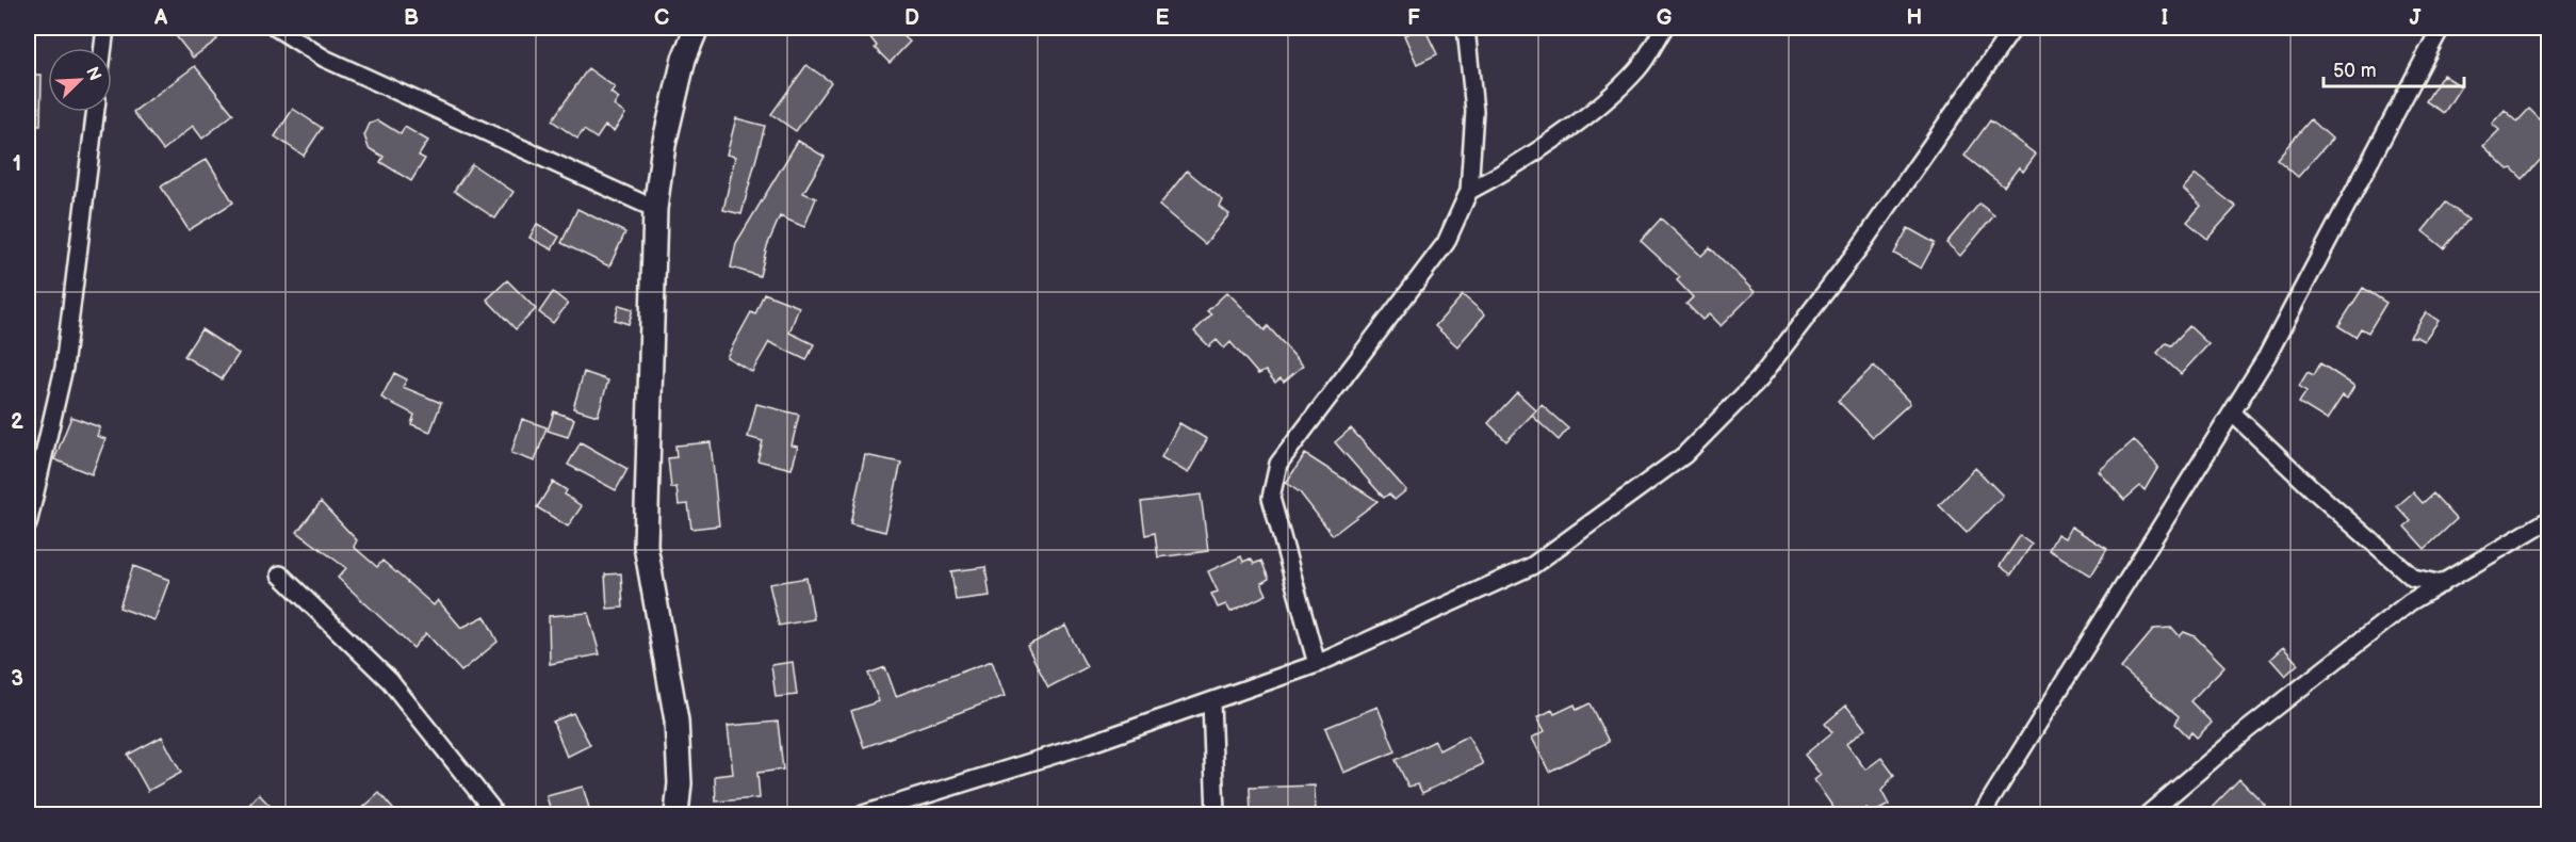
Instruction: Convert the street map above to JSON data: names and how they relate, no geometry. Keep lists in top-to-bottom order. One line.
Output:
{"scale_bar":"50 m","north":"top right","grid":{"columns":["A","B","C","D","E","F","G","H","I","J"],"rows":["1","2","3"]}}
